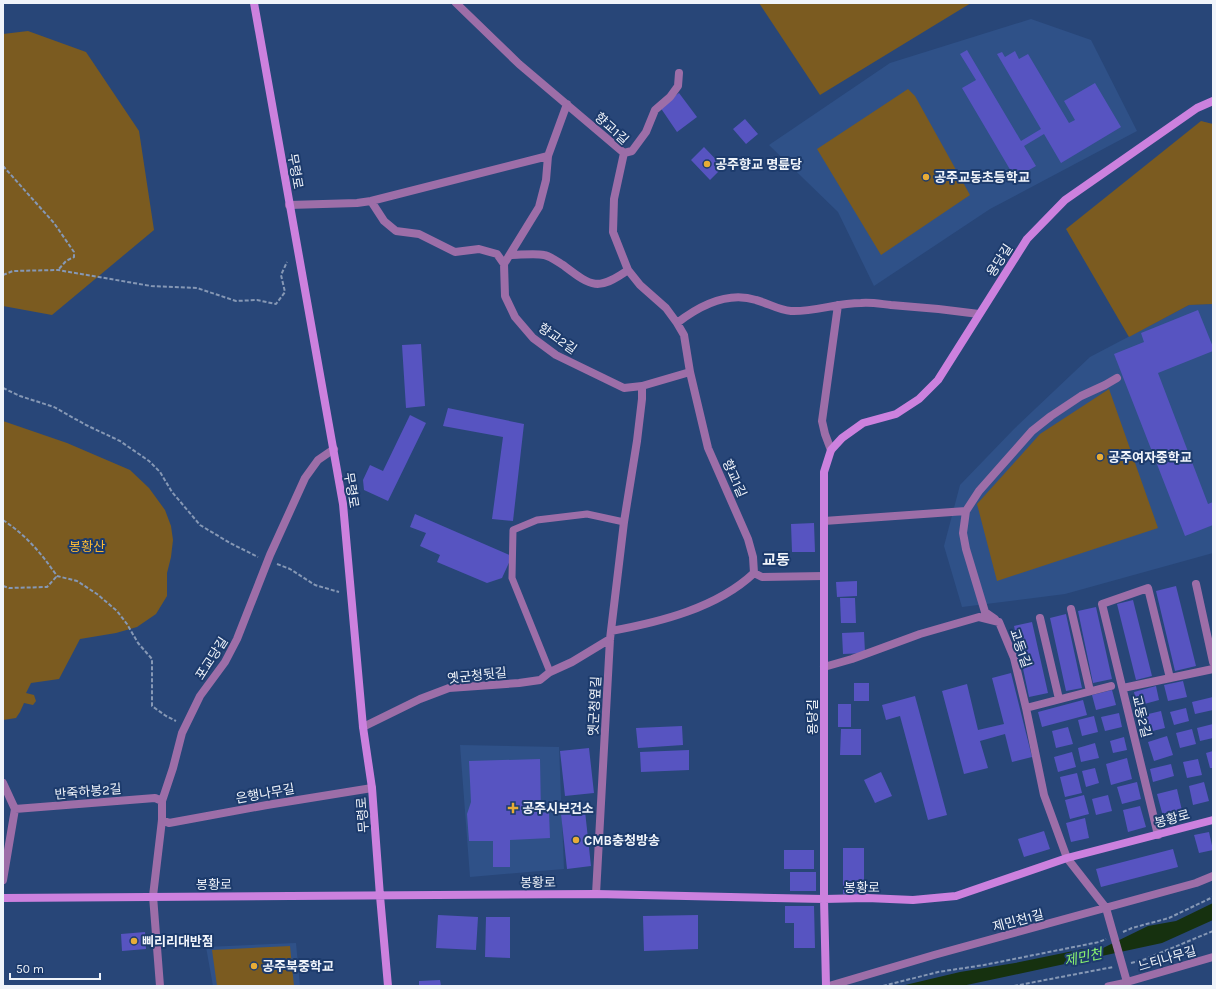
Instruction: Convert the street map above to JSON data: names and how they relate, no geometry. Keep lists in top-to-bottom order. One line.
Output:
{"streets":{"main road":["무령로","용당길","봉황로"],"street":["향교1길","향교2길","교동1길","포교당길","옛군청뒷길","옛군청옆길","교동2길","반죽하봉2길","은행나무길","제민천1길","느티나무길"]},"crossings":[["향교1길","향교2길"],["향교1길","옛군청뒷길"],["무령로","포교당길"],["무령로","옛군청뒷길"],["무령로","은행나무길"],["무령로","봉황로"],["용당길","교동1길"],["용당길","봉황로"],["용당길","제민천1길"],["향교2길","옛군청옆길"],["교동1길","봉황로"],["포교당길","반죽하봉2길"],["포교당길","은행나무길"],["포교당길","봉황로"],["옛군청뒷길","옛군청옆길"],["옛군청옆길","봉황로"],["교동2길","봉황로"]],"districts":["교동"],"water":["제민천"],"parks":["봉황산"],"places":{"other":["공주향교 명륜당","공주교동초등학교","공주여자중학교","CMB충청방송","삐리리대반점","공주북중학교"],"health":["공주시보건소"]},"scale_bar":"50 m"}
